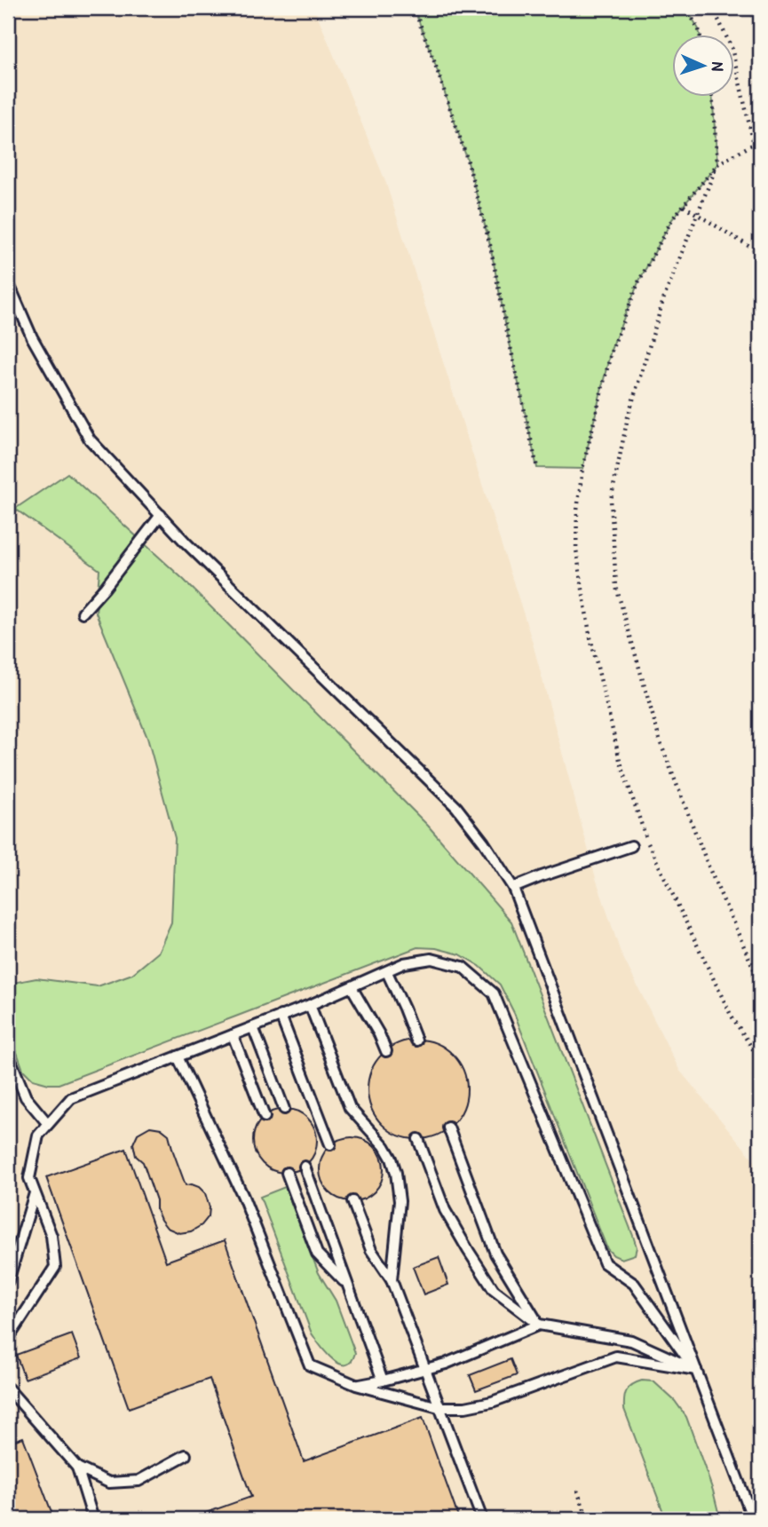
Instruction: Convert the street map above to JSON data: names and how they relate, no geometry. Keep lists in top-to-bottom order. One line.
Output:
{"north":"right"}
